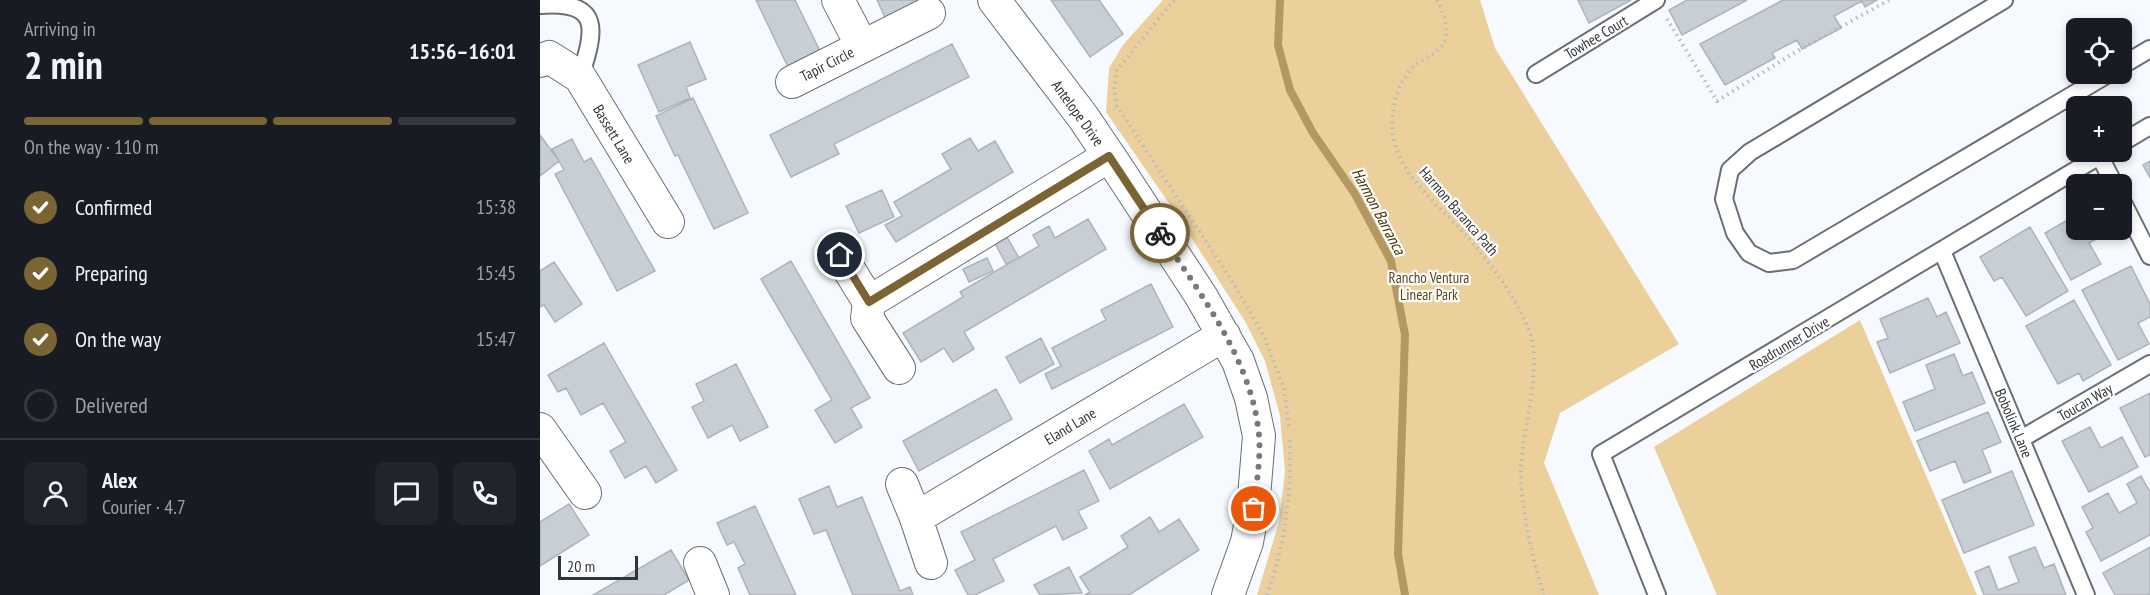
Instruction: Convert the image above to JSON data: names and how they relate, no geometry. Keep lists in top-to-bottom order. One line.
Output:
{"streets":{"street":["Tapir Circle","Antelope Drive","Bassett Lane","Eland Lane"],"lane":["Towhee Court","Roadrunner Drive","Toucan Way","Bobolink Lane"],"path":["Harmon Baranca Path"]},"crossings":[["Antelope Drive","Eland Lane"],["Roadrunner Drive","Bobolink Lane"],["Toucan Way","Bobolink Lane"]],"water":["Harmon Barranca"],"parks":["Rancho Ventura Linear Park"],"scale_bar":"20 m","page":{"heading":["2 min","Arriving in","15:56–16:01"],"panel":["Alex","Courier · 4.7"],"map_buttons":["+","−"],"bar":"On the way · 110 m","list":[["Confirmed","15:38"],["Preparing","15:45"],["On the way","15:47"],"Delivered"],"scale":"20 m"}}
